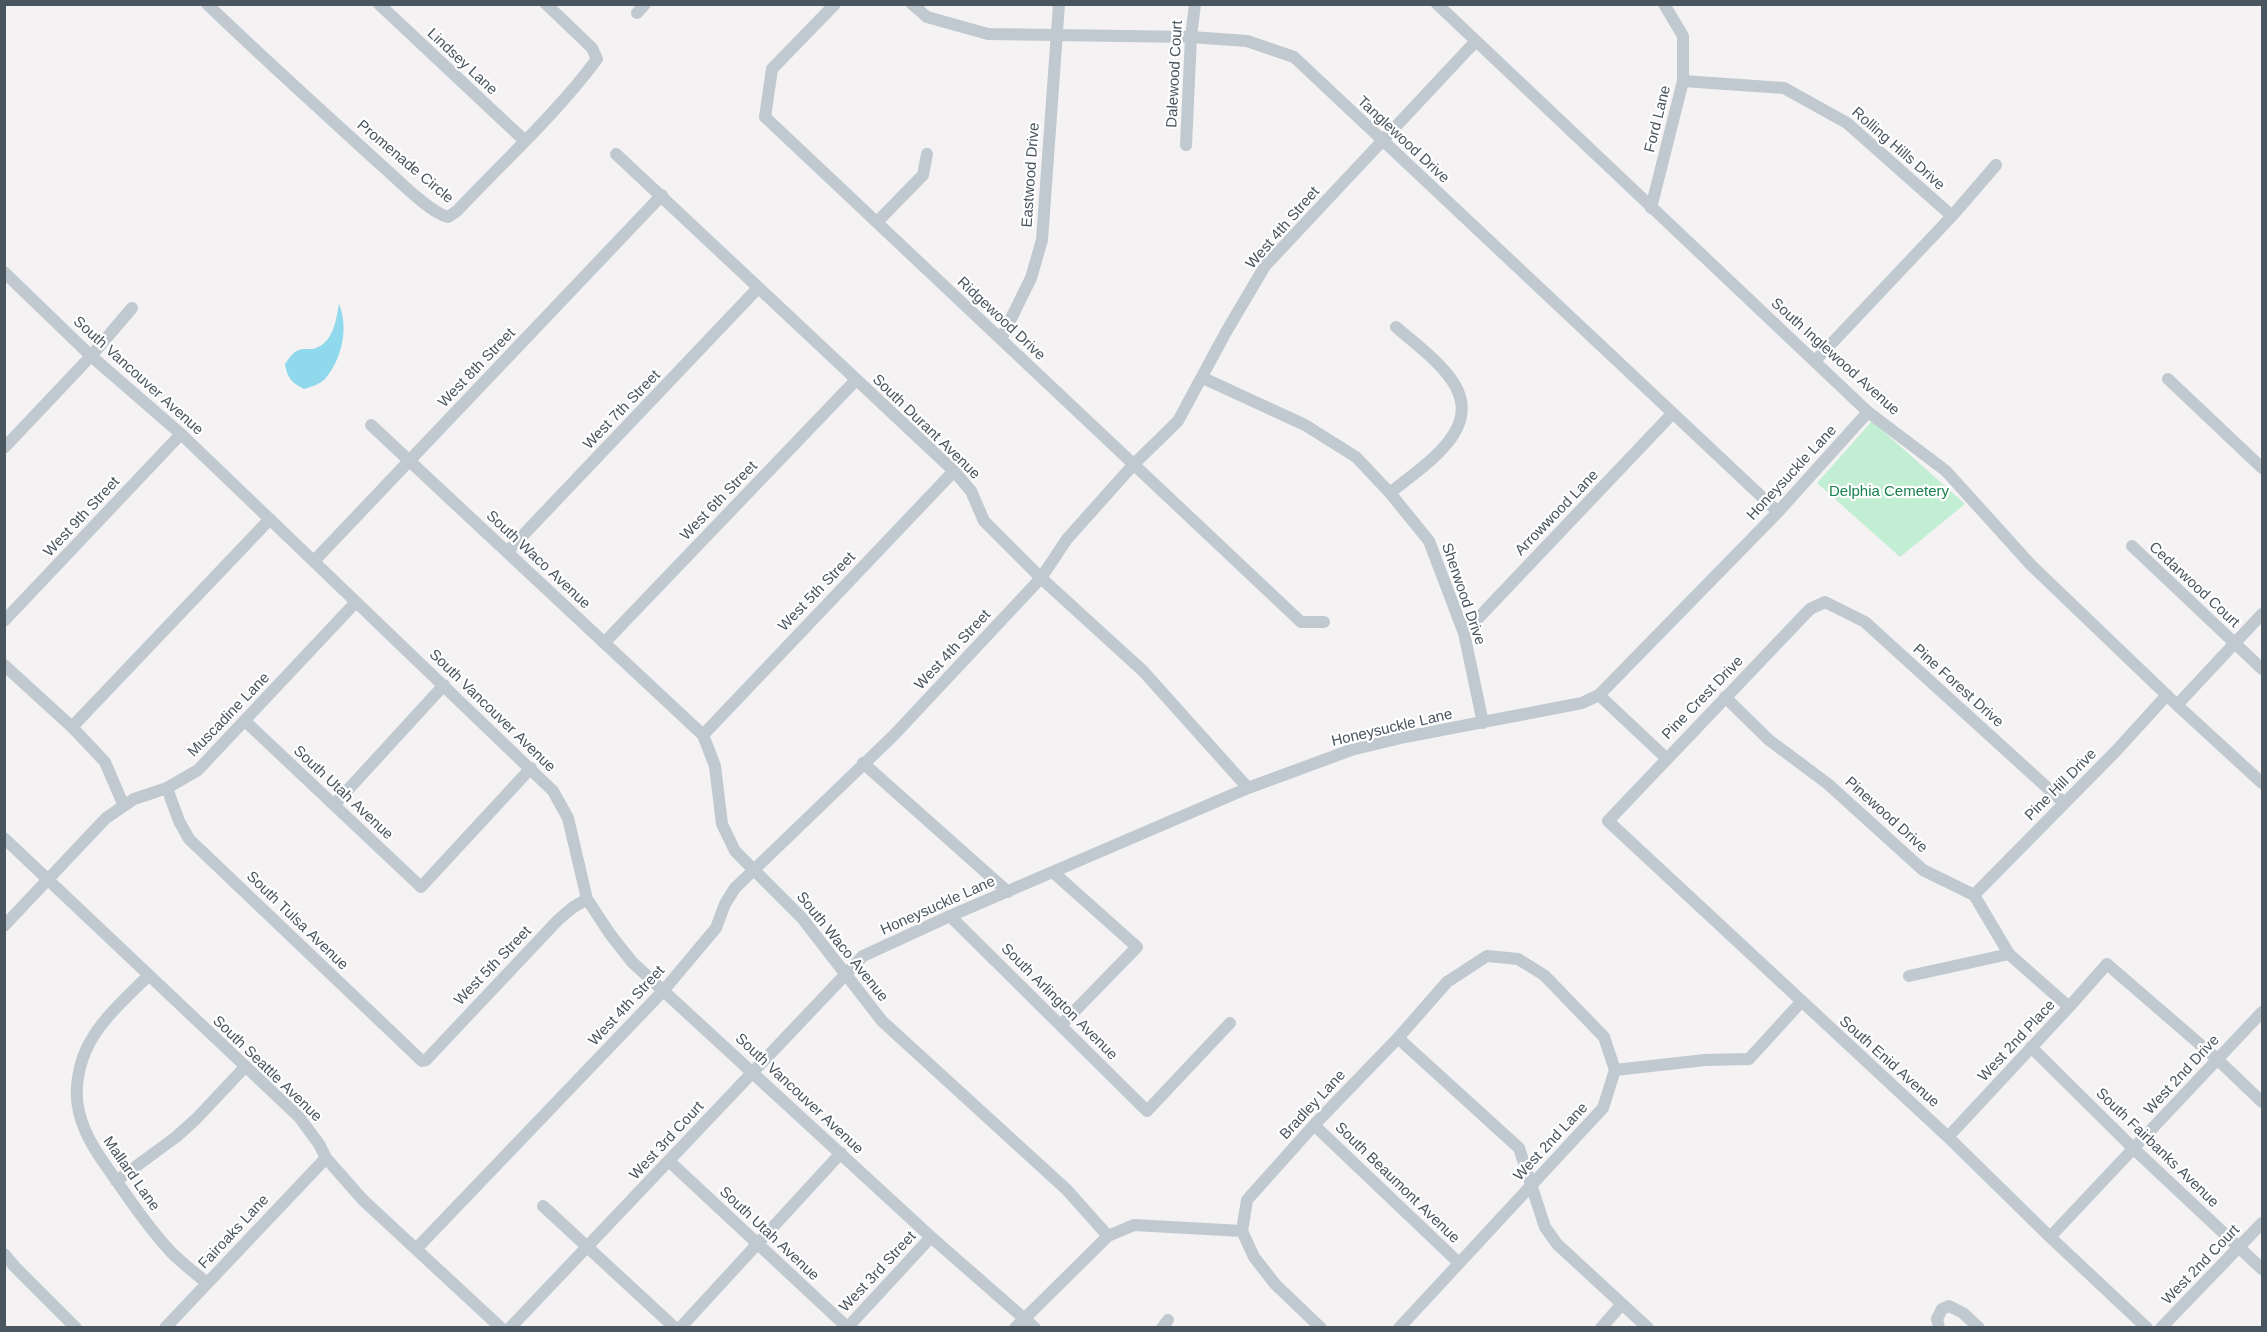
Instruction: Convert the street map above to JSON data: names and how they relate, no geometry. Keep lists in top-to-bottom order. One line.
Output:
{"streets":{"street":["Lindsey Lane","Dalewood Court","Ford Lane","Tanglewood Drive","Rolling Hills Drive","Promenade Circle","Eastwood Drive","West 4th Street","Ridgewood Drive","South Inglewood Avenue","West 8th Street","South Vancouver Avenue","West 7th Street","South Durant Avenue","Honeysuckle Lane","West 6th Street","Arrowwood Lane","West 9th Street","South Waco Avenue","Cedarwood Court","West 5th Street","Sherwood Drive","Pine Forest Drive","Pine Crest Drive","Muscadine Lane","Pine Hill Drive","South Utah Avenue","Pinewood Drive","South Tulsa Avenue","South Arlington Avenue","West 2nd Place","South Enid Avenue","South Seattle Avenue","West 2nd Drive","Bradley Lane","West 3rd Court","West 2nd Lane","South Fairbanks Avenue","Mallard Lane","South Beaumont Avenue","Fairoaks Lane","West 2nd Court","West 3rd Street"]},"crossings":[["Lindsey Lane","Promenade Circle"],["Dalewood Court","Tanglewood Drive"],["Ford Lane","Rolling Hills Drive"],["Ford Lane","South Inglewood Avenue"],["Tanglewood Drive","Eastwood Drive"],["Tanglewood Drive","West 4th Street"],["Tanglewood Drive","Honeysuckle Lane"],["Tanglewood Drive","Arrowwood Lane"],["Eastwood Drive","Ridgewood Drive"],["West 4th Street","Ridgewood Drive"],["West 4th Street","South Inglewood Avenue"],["West 4th Street","South Vancouver Avenue"],["West 4th Street","South Durant Avenue"],["West 4th Street","South Waco Avenue"],["West 4th Street","Sherwood Drive"],["West 4th Street","South Seattle Avenue"],["South Inglewood Avenue","Honeysuckle Lane"],["South Inglewood Avenue","Pine Hill Drive"],["West 8th Street","South Vancouver Avenue"],["West 8th Street","South Durant Avenue"],["West 8th Street","South Waco Avenue"],["South Vancouver Avenue","West 9th Street"],["South Vancouver Avenue","West 5th Street"],["South Vancouver Avenue","Muscadine Lane"],["South Vancouver Avenue","South Utah Avenue"],["South Vancouver Avenue","West 3rd Court"],["South Vancouver Avenue","West 3rd Street"],["West 7th Street","South Durant Avenue"],["West 7th Street","South Waco Avenue"],["South Durant Avenue","Honeysuckle Lane"],["South Durant Avenue","West 6th Street"],["South Durant Avenue","West 5th Street"],["Honeysuckle Lane","South Waco Avenue"],["Honeysuckle Lane","Sherwood Drive"],["Honeysuckle Lane","South Arlington Avenue"],["Honeysuckle Lane","West 3rd Court"],["West 6th Street","South Waco Avenue"],["Arrowwood Lane","Sherwood Drive"],["South Waco Avenue","West 5th Street"],["South Waco Avenue","West 3rd Court"],["West 5th Street","South Tulsa Avenue"],["Pine Forest Drive","Pine Crest Drive"],["Pine Forest Drive","Pine Hill Drive"],["Pine Crest Drive","Pinewood Drive"],["Pine Crest Drive","South Enid Avenue"],["Muscadine Lane","South Utah Avenue"],["Muscadine Lane","South Tulsa Avenue"],["Muscadine Lane","South Seattle Avenue"],["Pine Hill Drive","Pinewood Drive"],["South Utah Avenue","West 3rd Court"],["South Utah Avenue","West 3rd Street"],["West 2nd Place","South Enid Avenue"],["West 2nd Place","West 2nd Drive"],["West 2nd Place","South Fairbanks Avenue"],["South Enid Avenue","West 2nd Drive"],["South Seattle Avenue","Mallard Lane"],["South Seattle Avenue","Fairoaks Lane"],["West 2nd Drive","South Fairbanks Avenue"],["Bradley Lane","West 2nd Lane"],["Bradley Lane","South Beaumont Avenue"],["West 2nd Lane","South Beaumont Avenue"],["South Fairbanks Avenue","West 2nd Court"],["Mallard Lane","Fairoaks Lane"]],"parks":["Delphia Cemetery"]}
